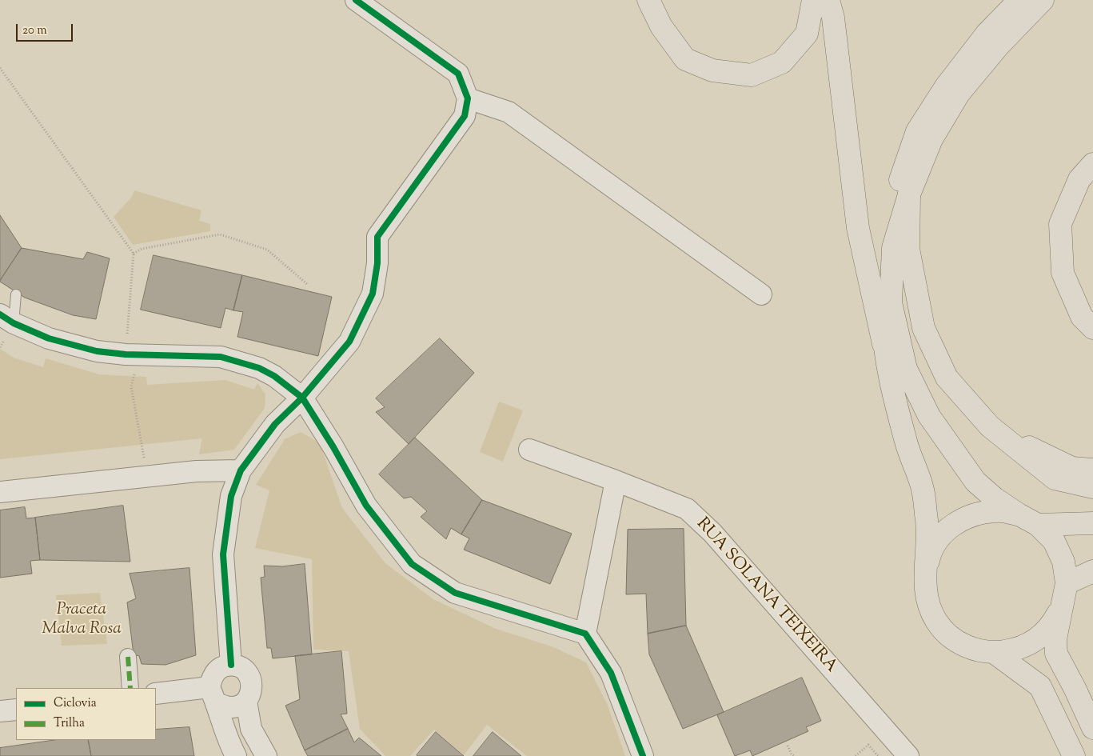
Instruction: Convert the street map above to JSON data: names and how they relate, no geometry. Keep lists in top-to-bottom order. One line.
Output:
{"streets":{"street":["RUA SOLANA TEIXEIRA"]},"parks":["Praceta Malva Rosa"],"legend":["Ciclovia","Trilha"],"scale_bar":"20 m"}
